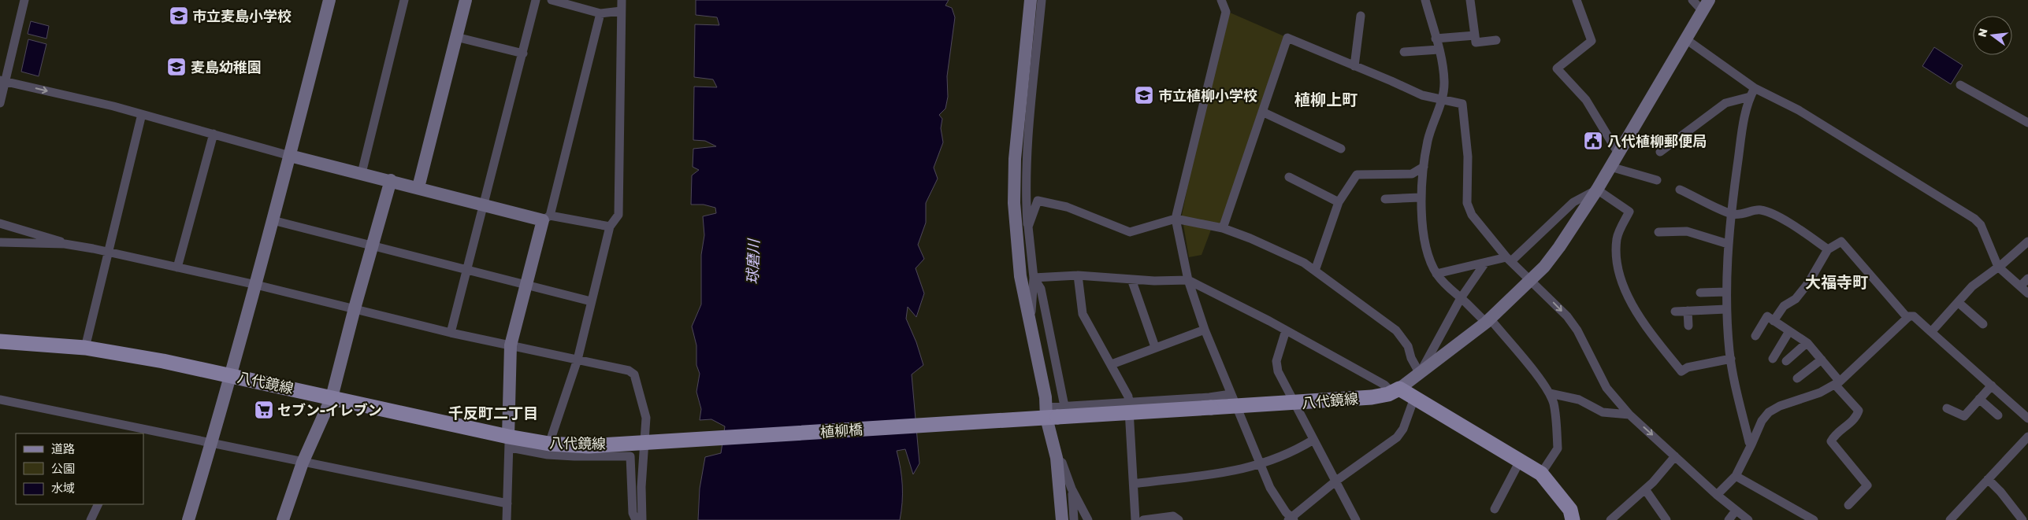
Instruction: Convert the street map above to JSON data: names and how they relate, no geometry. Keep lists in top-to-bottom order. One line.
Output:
{"streets":{"main road":["八代鏡線","植柳橋"]},"crossings":[["八代鏡線","植柳橋"]],"districts":["植柳上町","大福寺町","千反町二丁目"],"water":["球磨川"],"places":{"school or university":["市立麦島小学校","麦島幼稚園","市立植柳小学校"],"public building":["八代植柳郵便局"],"supermarket":["セブン-イレブン"]},"legend":["道路","公園","水域"],"north":"left"}
